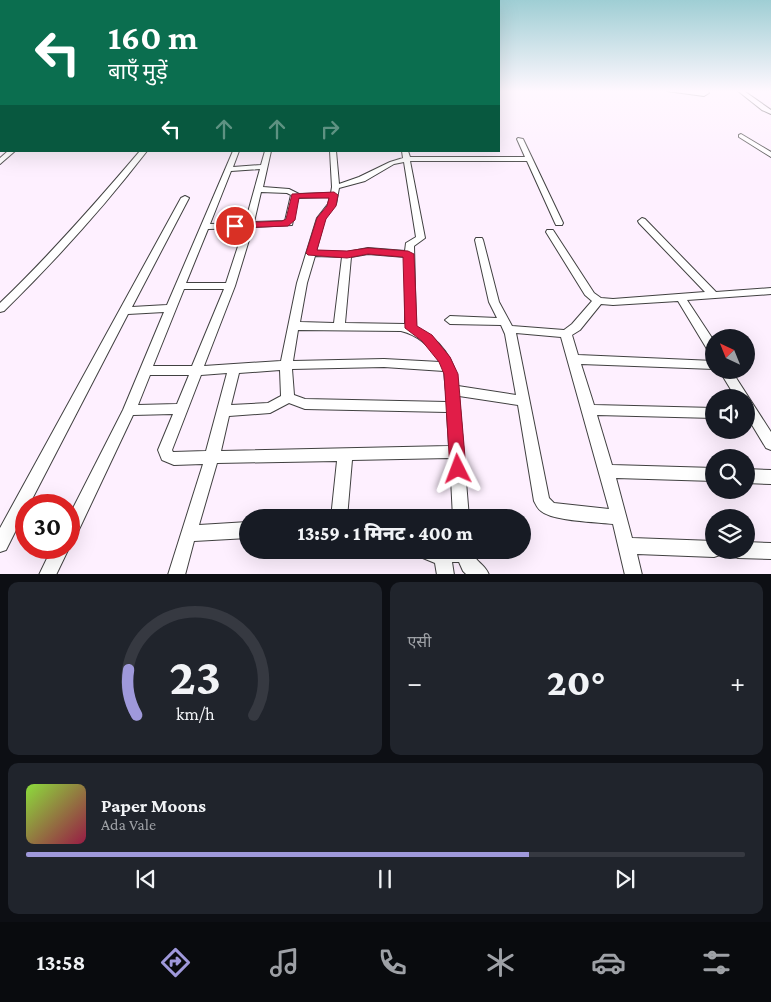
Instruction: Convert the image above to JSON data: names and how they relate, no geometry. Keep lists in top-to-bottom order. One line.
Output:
{"north":"top left","page":{"turn":["160 m","बाएँ मुड़ें"],"limit":"30","trip":"13:59 · 1 मिनट · 400 m","tile":"एसी","heat":["−","20°","+"],"song":["Paper Moons","Ada Vale"],"tabs":"13:58","gauge":["23","km/h"]}}
